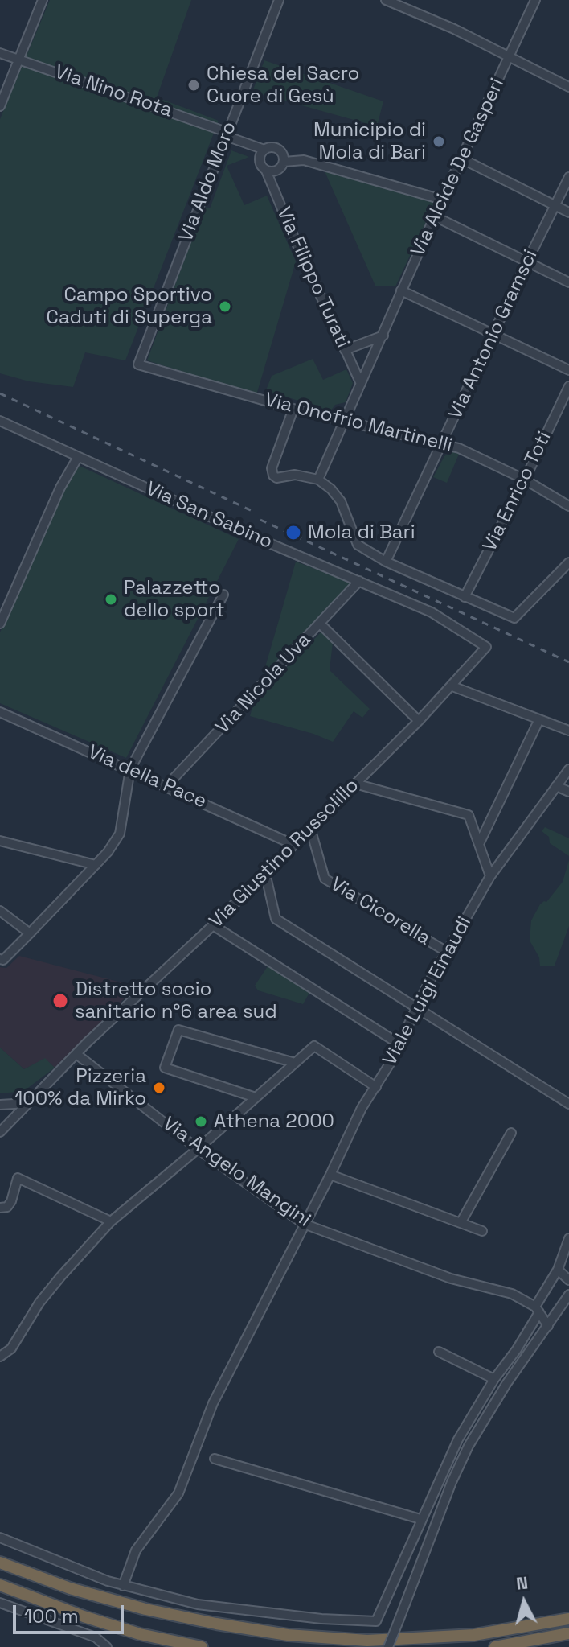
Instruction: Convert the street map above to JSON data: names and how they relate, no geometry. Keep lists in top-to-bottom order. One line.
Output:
{"streets":{"street":["Via Nino Rota","Via Alcide De Gasperi","Via Aldo Moro","Via Filippo Turati","Via Antonio Gramsci","Via Onofrio Martinelli","Via Enrico Toti","Via San Sabino","Via Nicola Uva","Via della Pace","Via Giustino Russolillo","Via Cicorella","Viale Luigi Einaudi","Via Angelo Mangini"]},"crossings":[["Via Nino Rota","Via Aldo Moro"],["Via Nino Rota","Via Filippo Turati"],["Via Alcide De Gasperi","Via Filippo Turati"],["Via Alcide De Gasperi","Via Onofrio Martinelli"],["Via Aldo Moro","Via Onofrio Martinelli"],["Via Antonio Gramsci","Via Onofrio Martinelli"],["Via Onofrio Martinelli","Via Enrico Toti"],["Via San Sabino","Via Nicola Uva"],["Via San Sabino","Via Giustino Russolillo"],["Via Nicola Uva","Via della Pace"],["Via della Pace","Via Giustino Russolillo"],["Via Giustino Russolillo","Via Cicorella"],["Via Giustino Russolillo","Via Angelo Mangini"],["Via Cicorella","Viale Luigi Einaudi"],["Viale Luigi Einaudi","Via Angelo Mangini"]],"places":["Chiesa del Sacro Cuore di Gesù","Municipio di Mola di Bari","Campo Sportivo Caduti di Superga","Mola di Bari","Palazzetto dello sport","Distretto socio sanitario n°6 area sud","Pizzeria 100% da Mirko","Athena 2000"],"scale_bar":"100 m","north":"top"}
